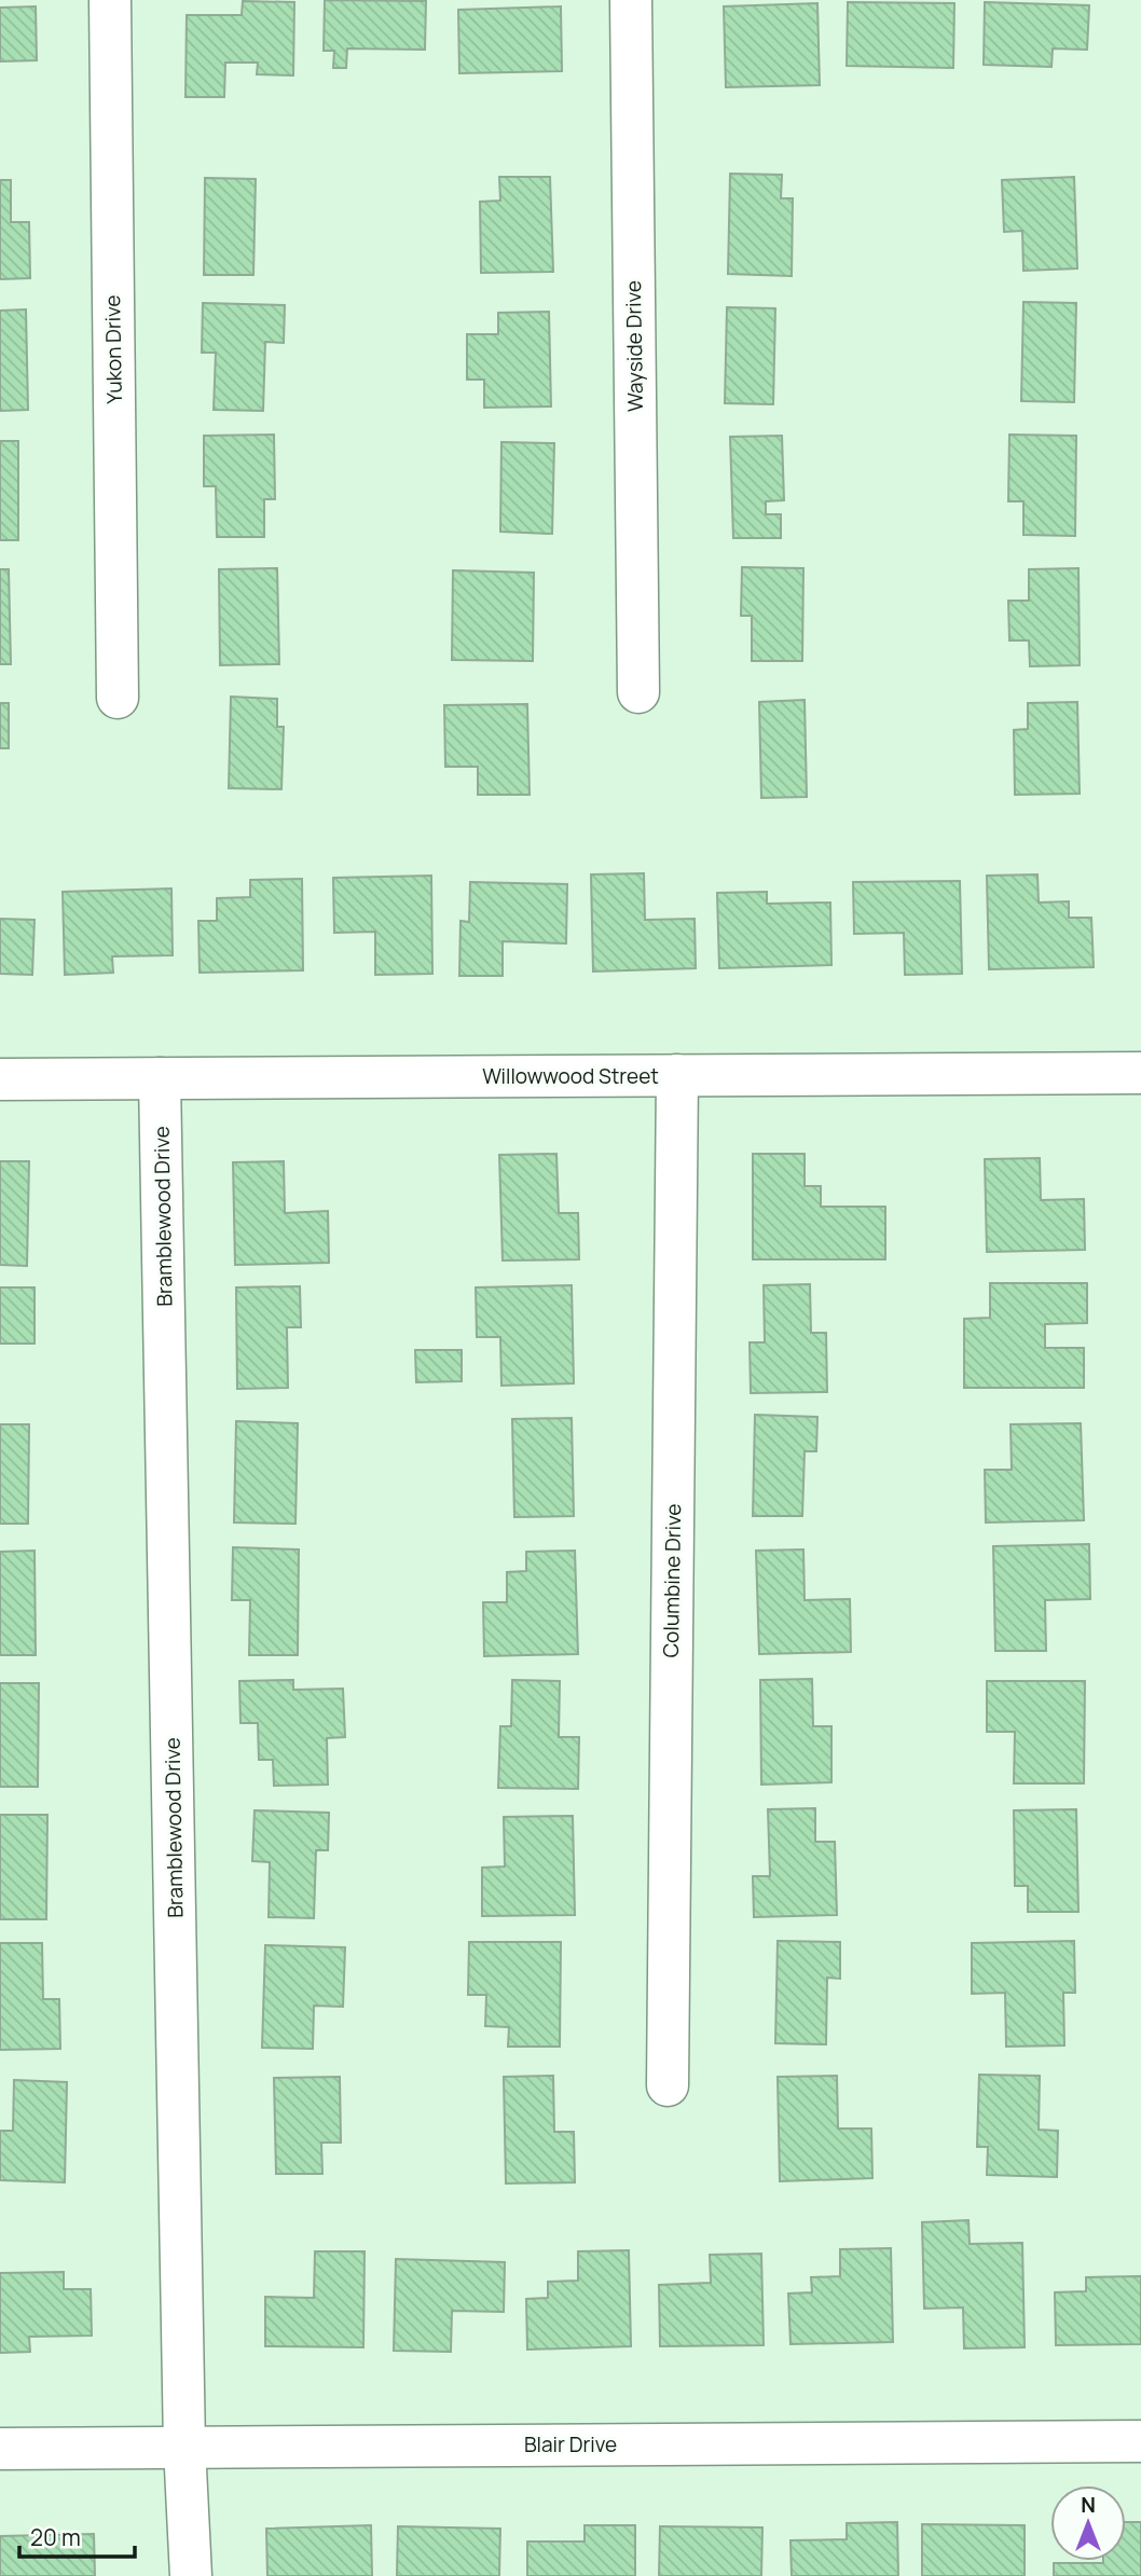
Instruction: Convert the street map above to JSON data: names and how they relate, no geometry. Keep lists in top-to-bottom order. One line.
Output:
{"streets":{"street":["Wayside Drive","Yukon Drive","Willowwood Street","Bramblewood Drive","Columbine Drive","Blair Drive"]},"crossings":[["Willowwood Street","Bramblewood Drive"],["Willowwood Street","Columbine Drive"],["Bramblewood Drive","Blair Drive"]],"scale_bar":"20 m","north":"top"}
